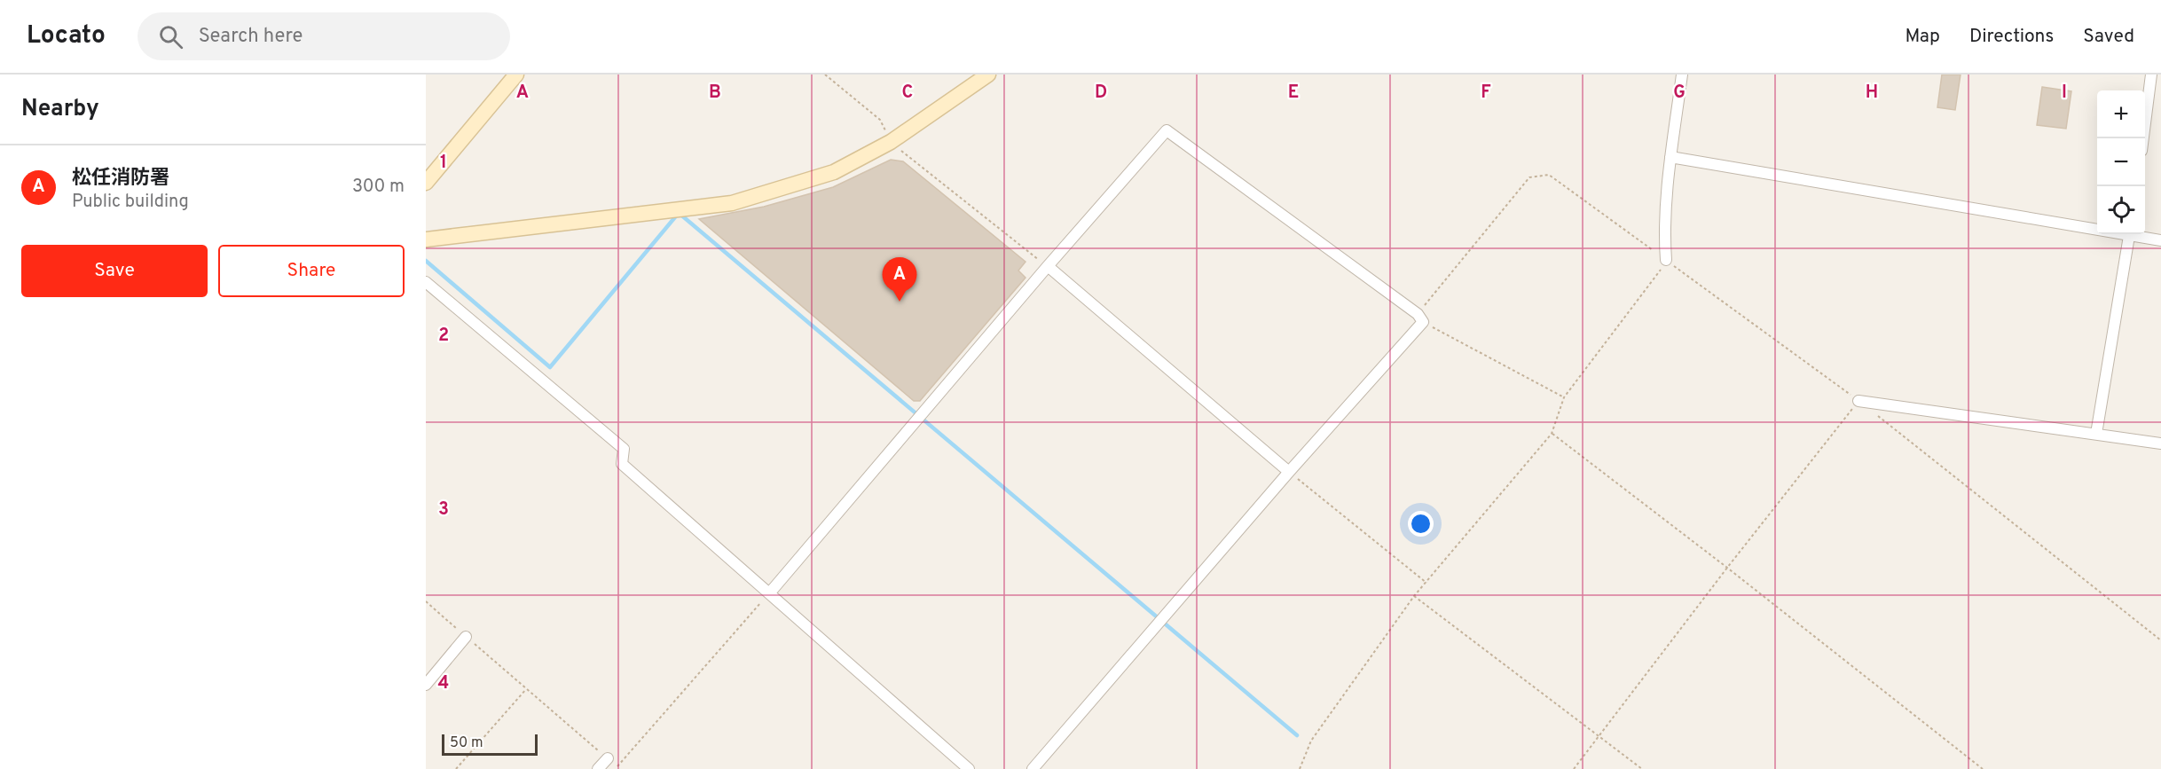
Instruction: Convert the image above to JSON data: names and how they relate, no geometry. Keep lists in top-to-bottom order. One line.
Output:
{"scale_bar":"50 m","page":{"header":"Locato","search":"Search here","nav":["Map","Directions","Saved"],"heading":"Nearby","map_buttons":["+","−"],"list":[{"mark":"A","name":"松任消防署","note":"Public building","value":"300 m"}],"buttons":["Save","Share"],"pins":"A","scale":"50 m"},"grid":{"columns":["A","B","C","D","E","F","G","H","I"],"rows":["1","2","3","4"]}}
